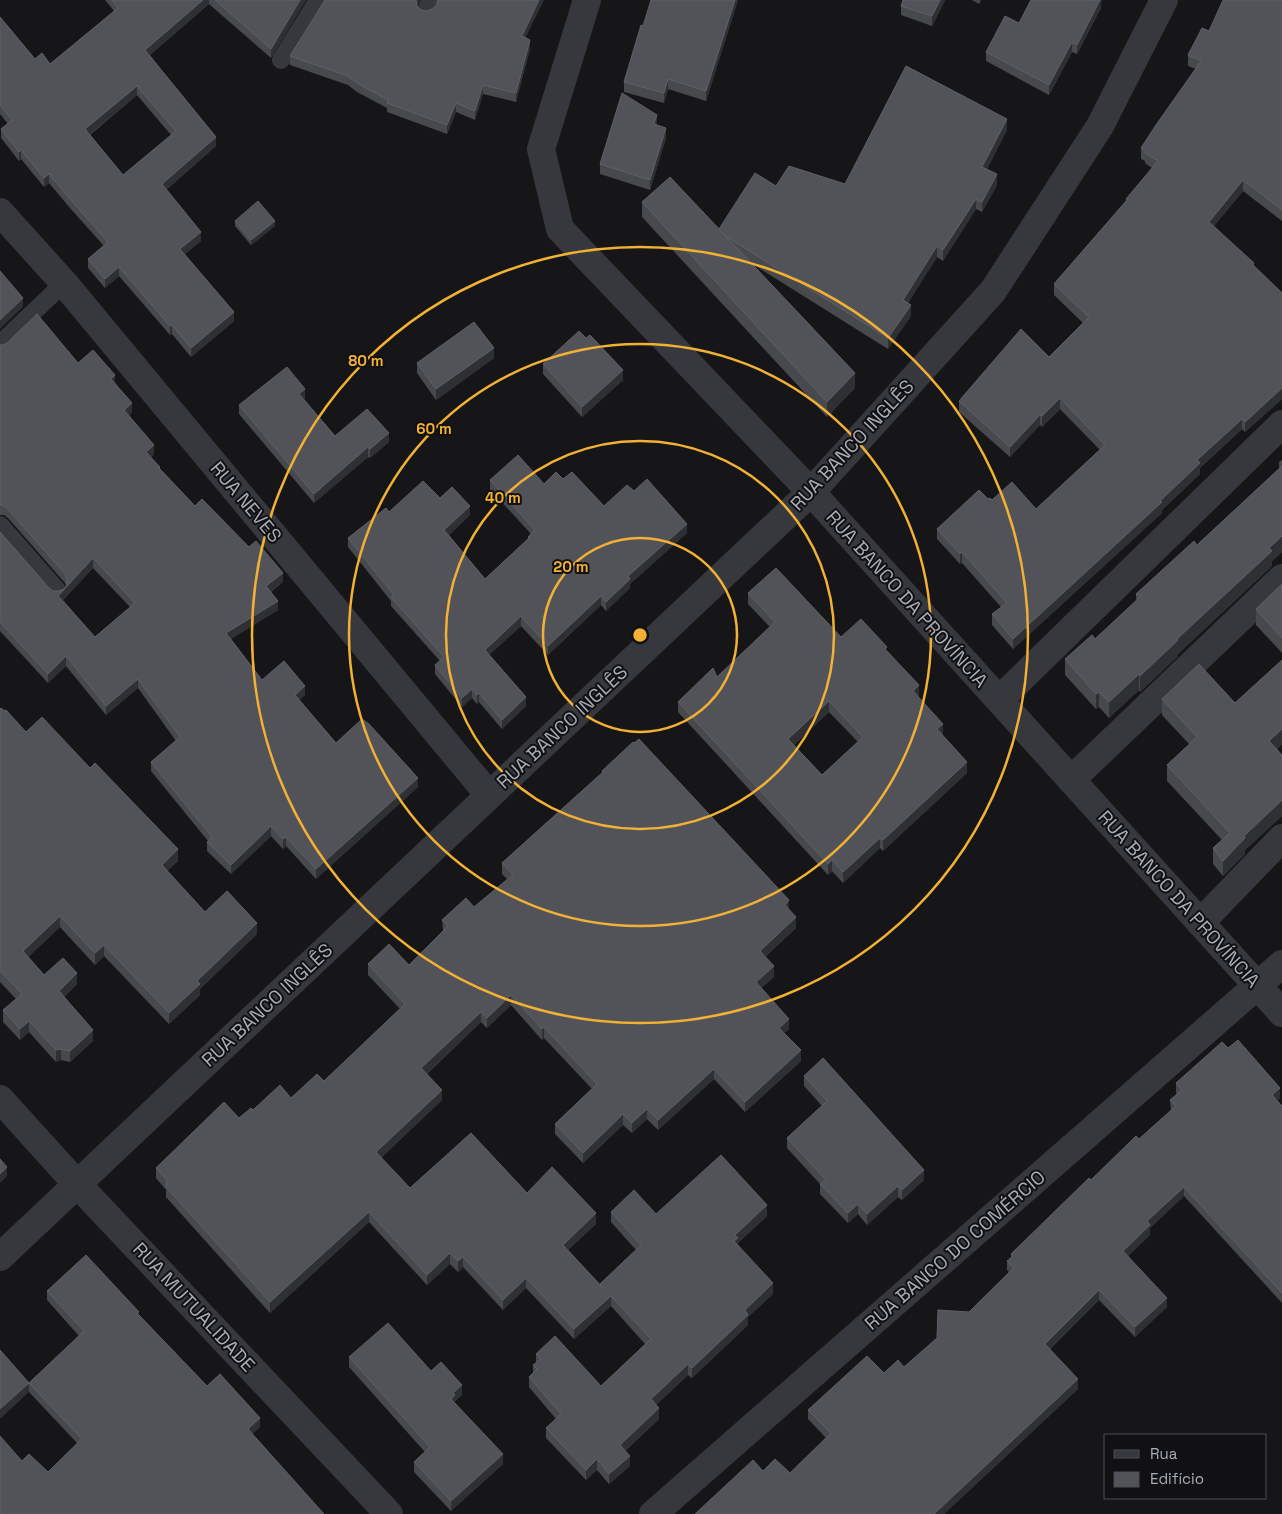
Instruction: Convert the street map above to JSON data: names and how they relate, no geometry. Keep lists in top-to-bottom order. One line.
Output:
{"streets":{"street":["RUA BANCO INGLÊS","RUA NEVES","RUA BANCO DA PROVÍNCIA","RUA BANCO DO COMÉRCIO","RUA MUTUALIDADE"]},"crossings":[["RUA BANCO INGLÊS","RUA NEVES"],["RUA BANCO INGLÊS","RUA BANCO DA PROVÍNCIA"],["RUA BANCO INGLÊS","RUA MUTUALIDADE"],["RUA BANCO DA PROVÍNCIA","RUA BANCO DO COMÉRCIO"]],"legend":["Rua","Edifício"],"rings":["80 m","60 m","40 m","20 m"]}
